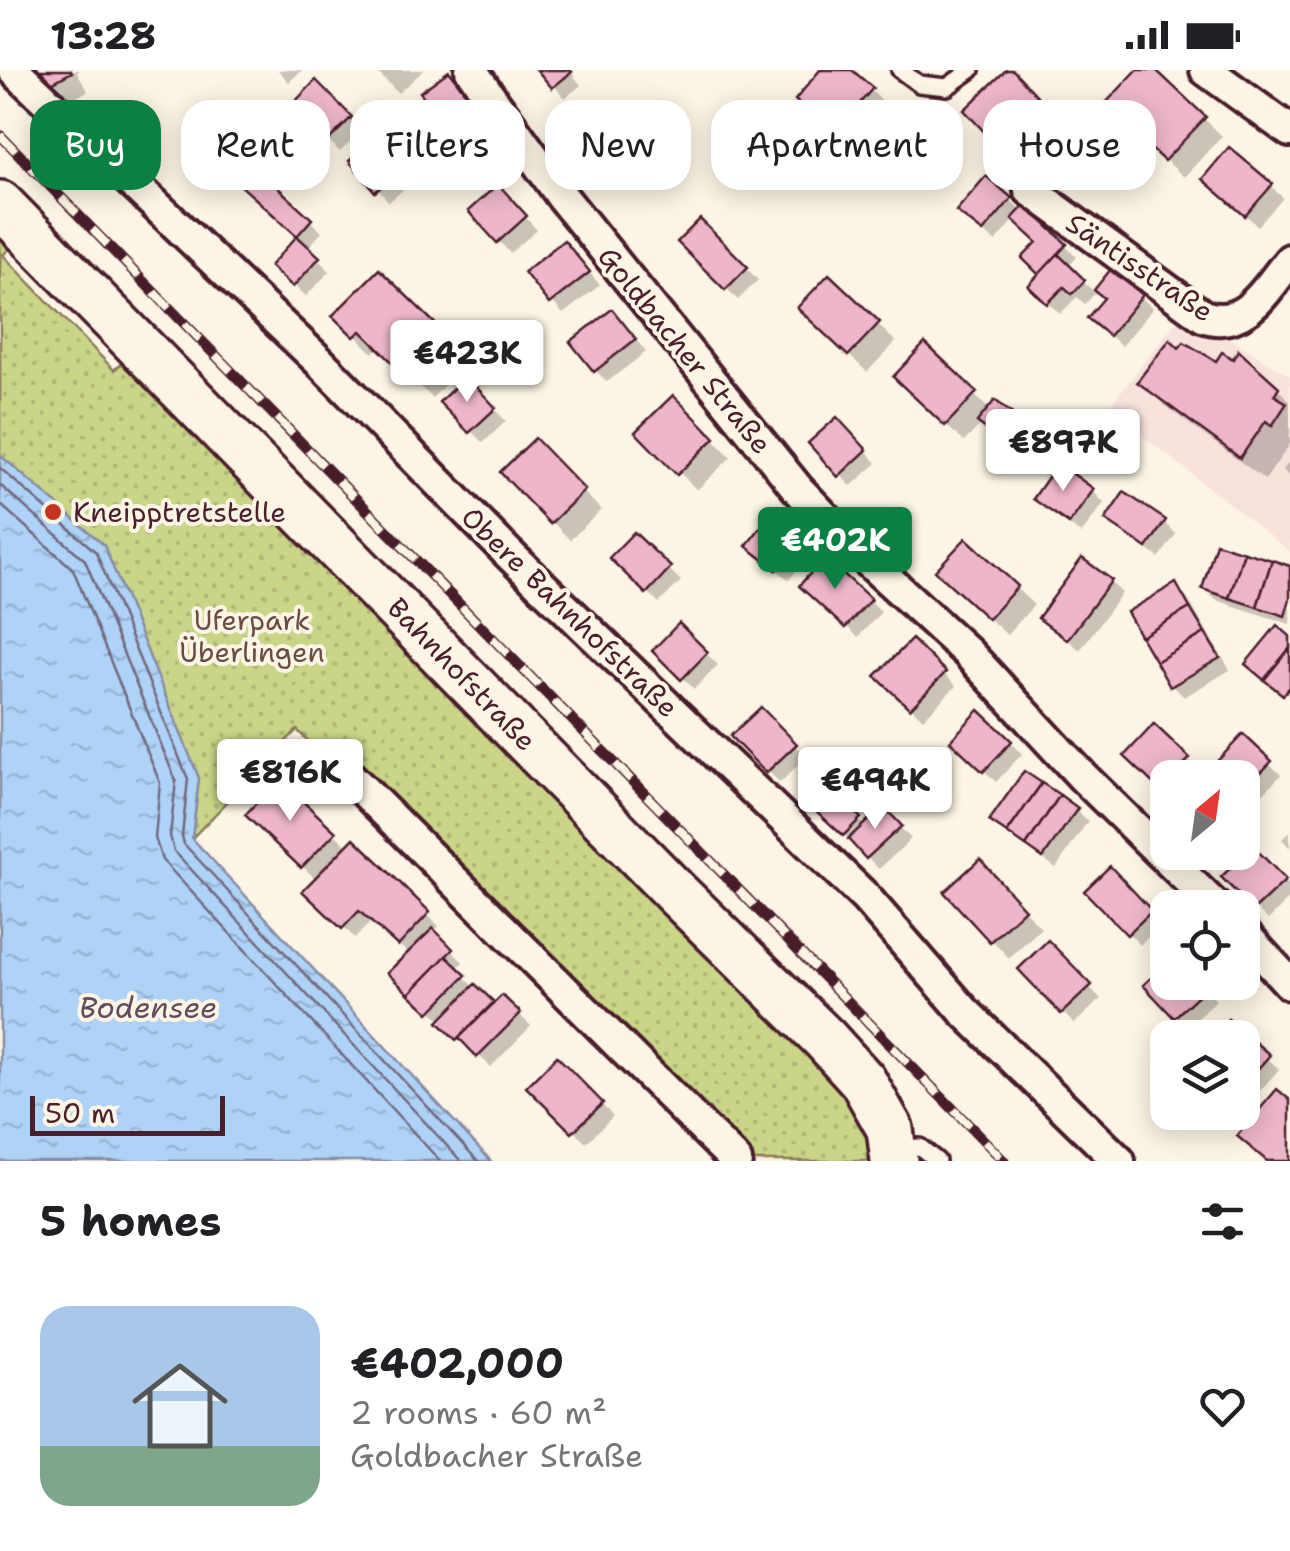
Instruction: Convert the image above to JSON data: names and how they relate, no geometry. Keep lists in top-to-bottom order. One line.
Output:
{"streets":{"street":["Säntisstraße","Goldbacher Straße","Obere Bahnhofstraße","Bahnhofstraße"]},"water":["Bodensee"],"parks":["Uferpark Überlingen"],"places":["Kneipptretstelle"],"scale_bar":"50 m","north":"top right","page":{"status":"13:28","chip":["Buy","Rent","Filters","New","Apartment","House"],"price":["€423K","€897K","€402K","€816K","€494K"],"scale":"50 m","heading":"5 homes","list":[{"name":"€402,000","note":"2 rooms · 60 m² · Goldbacher Straße"}]}}
